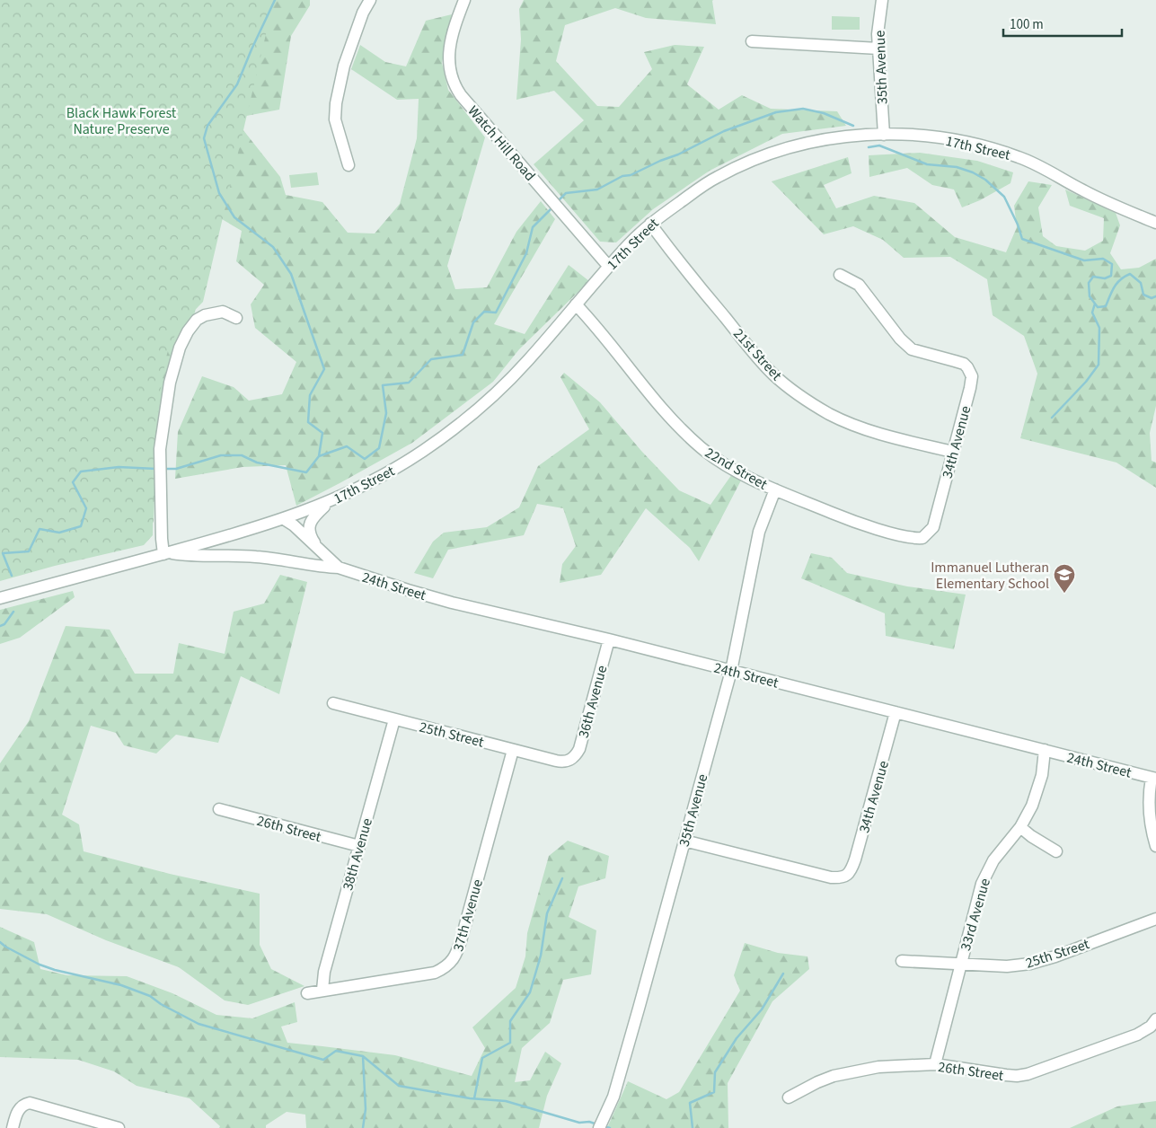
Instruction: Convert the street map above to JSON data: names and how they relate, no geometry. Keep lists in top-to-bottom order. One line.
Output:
{"streets":{"street":["35th Avenue","Watch Hill Road","17th Street","21st Street","34th Avenue","22nd Street","24th Street","36th Avenue","25th Street","26th Street","38th Avenue","33rd Avenue","37th Avenue"]},"crossings":[["35th Avenue","17th Street"],["35th Avenue","34th Avenue"],["35th Avenue","22nd Street"],["35th Avenue","24th Street"],["Watch Hill Road","17th Street"],["17th Street","21st Street"],["17th Street","22nd Street"],["17th Street","24th Street"],["21st Street","34th Avenue"],["34th Avenue","22nd Street"],["34th Avenue","24th Street"],["24th Street","36th Avenue"],["24th Street","33rd Avenue"],["36th Avenue","25th Street"],["25th Street","38th Avenue"],["25th Street","33rd Avenue"],["25th Street","37th Avenue"],["26th Street","38th Avenue"],["26th Street","33rd Avenue"],["38th Avenue","37th Avenue"]],"parks":["Black Hawk Forest Nature Preserve"],"places":{"school or university":["Immanuel Lutheran Elementary School"]},"scale_bar":"100 m"}
